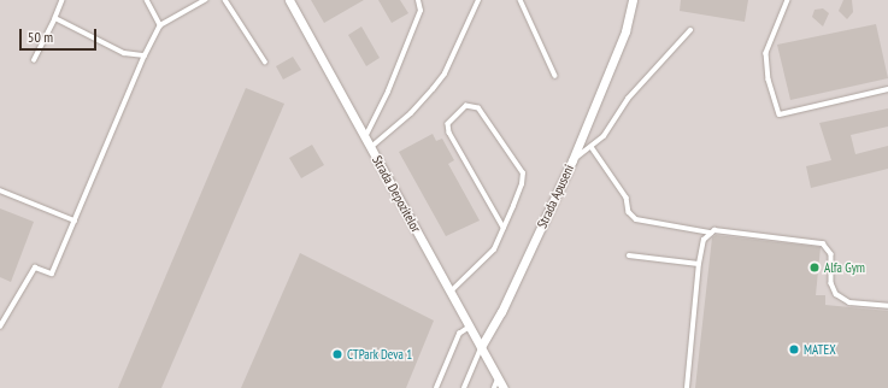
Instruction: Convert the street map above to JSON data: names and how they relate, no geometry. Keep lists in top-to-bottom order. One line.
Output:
{"streets":{"street":["Strada Depozitelor","Strada Apuseni"]},"crossings":[["Strada Depozitelor","Strada Apuseni"]],"places":["Alfa Gym","MATEX","CTPark Deva 1"],"scale_bar":"50 m"}
